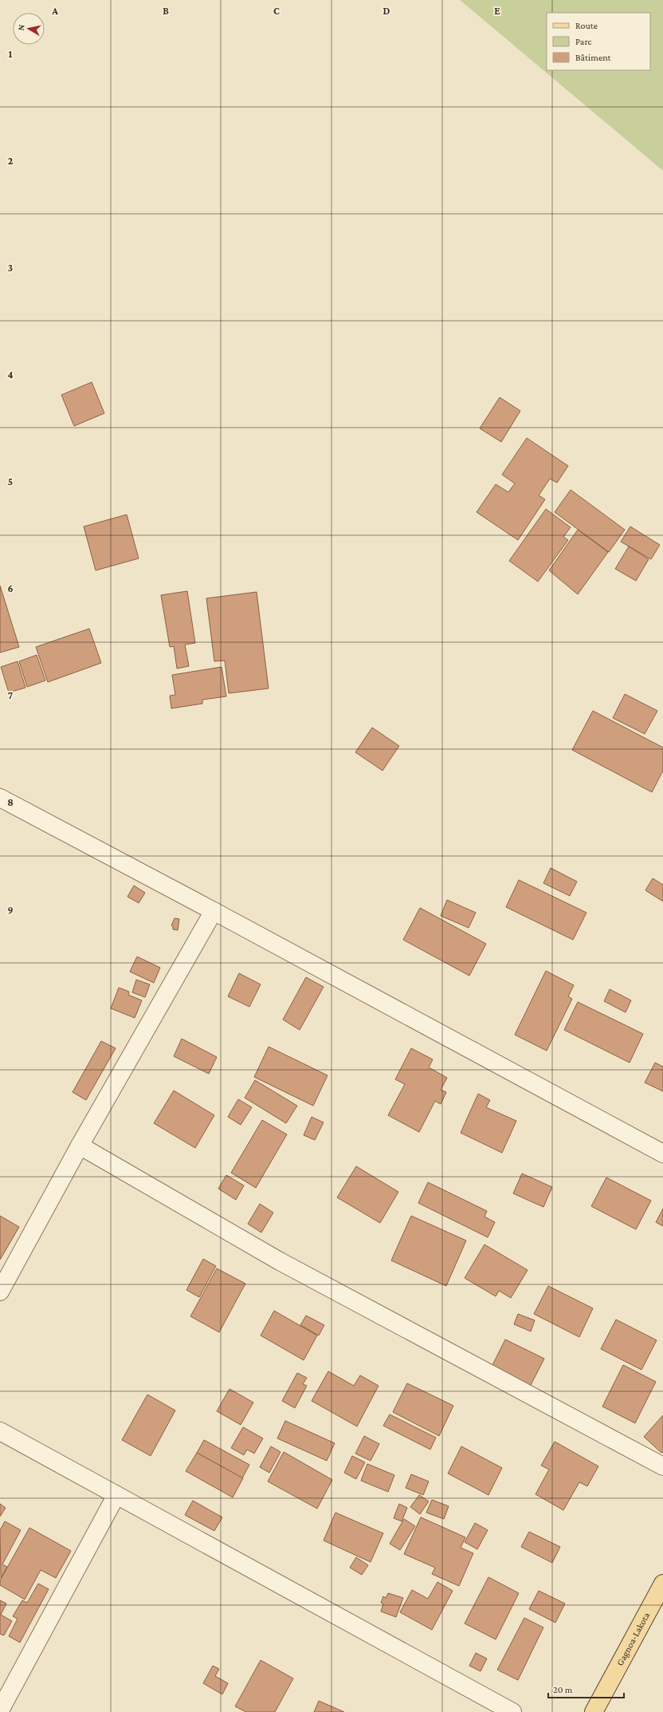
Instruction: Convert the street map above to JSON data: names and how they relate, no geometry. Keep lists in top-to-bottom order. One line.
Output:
{"streets":{"main road":["Gagnoa-Lakota"]},"legend":["Route","Parc","Bâtiment"],"scale_bar":"20 m","north":"left","grid":{"columns":["A","B","C","D","E"],"rows":["1","2","3","4","5","6","7","8","9"]}}
